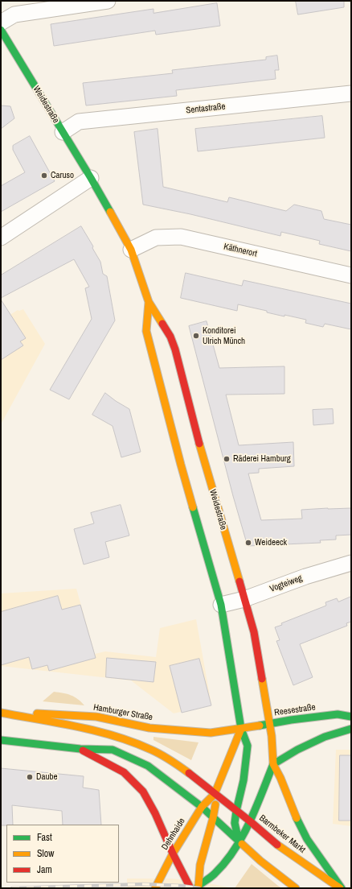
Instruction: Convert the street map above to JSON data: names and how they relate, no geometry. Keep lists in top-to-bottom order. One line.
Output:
{"streets":{"main road":["Weidestraße","Reesestraße","Hamburger Straße","Dehnhaide","Barmbeker Markt"],"street":["Sentastraße","Käthnerort","Vogteiweg"]},"crossings":[["Weidestraße","Sentastraße"],["Weidestraße","Käthnerort"],["Weidestraße","Vogteiweg"],["Weidestraße","Reesestraße"],["Weidestraße","Hamburger Straße"],["Weidestraße","Barmbeker Markt"],["Reesestraße","Hamburger Straße"],["Hamburger Straße","Dehnhaide"],["Hamburger Straße","Barmbeker Markt"],["Dehnhaide","Barmbeker Markt"]],"places":["Caruso","Konditorei Ulrich Münch","Räderei Hamburg","Weideeck","Daube"],"legend":["Fast","Slow","Jam"]}
